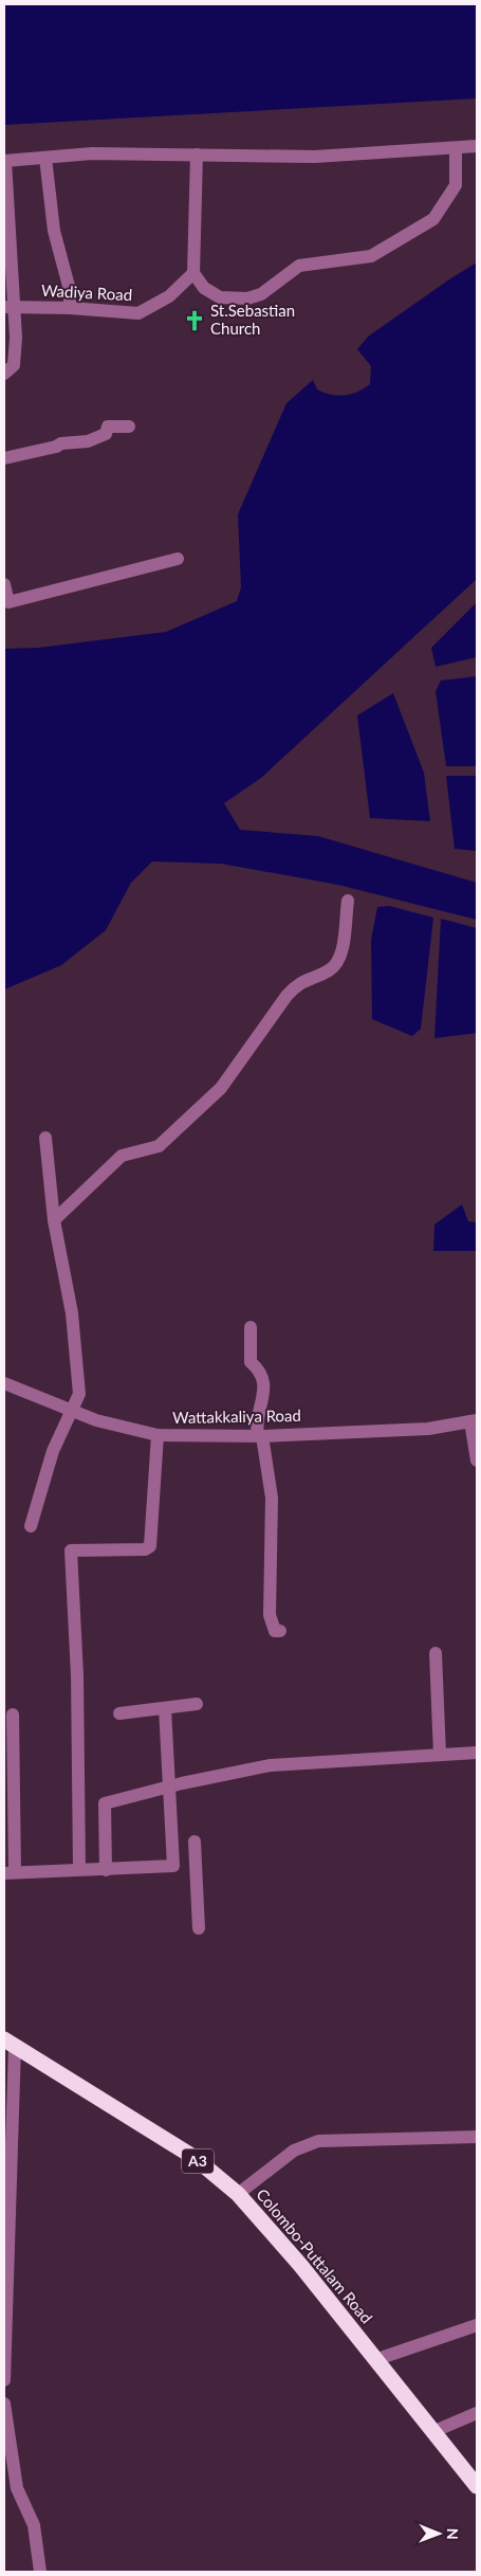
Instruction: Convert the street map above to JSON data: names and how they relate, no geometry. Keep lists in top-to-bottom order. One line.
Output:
{"streets":{"highway":["A3","Colombo-Puttalam Road"],"street":["Wadiya Road","Wattakkaliya Road"]},"places":{"church":["St.Sebastian Church"]},"north":"right"}
